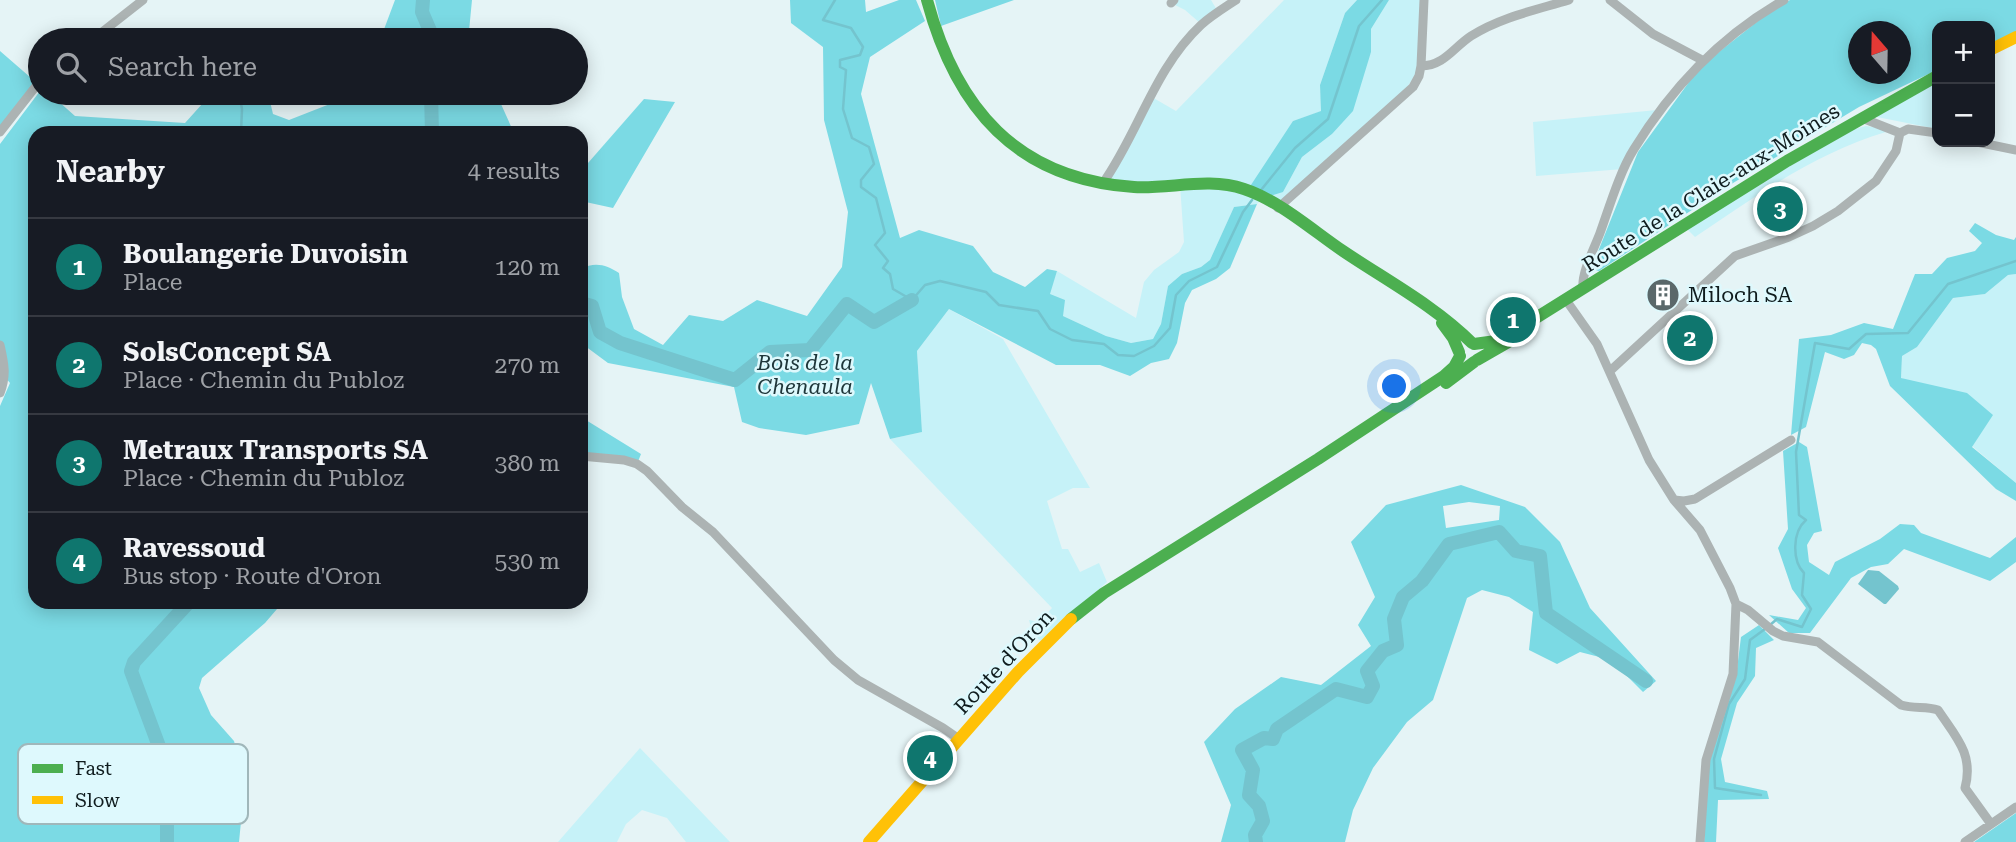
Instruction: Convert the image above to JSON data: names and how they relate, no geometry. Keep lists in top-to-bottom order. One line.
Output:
{"streets":{"main road":["Route de la Claie-aux-Moines","Route d'Oron"]},"crossings":[["Route de la Claie-aux-Moines","Route d'Oron"]],"parks":["Bois de la Chenaula"],"places":{"building":["Miloch SA"]},"legend":["Fast","Slow"],"north":"top","page":{"map_buttons":["+","−"],"search":"Search here","heading":["Nearby","4 results"],"pins":["3","1","2","4"],"list":[{"mark":"1","name":"Boulangerie Duvoisin","note":"Place","value":"120 m"},{"mark":"2","name":"SolsConcept SA","note":"Place · Chemin du Publoz","value":"270 m"},{"mark":"3","name":"Metraux Transports SA","note":"Place · Chemin du Publoz","value":"380 m"},{"mark":"4","name":"Ravessoud","note":"Bus stop · Route d'Oron","value":"530 m"}]}}
